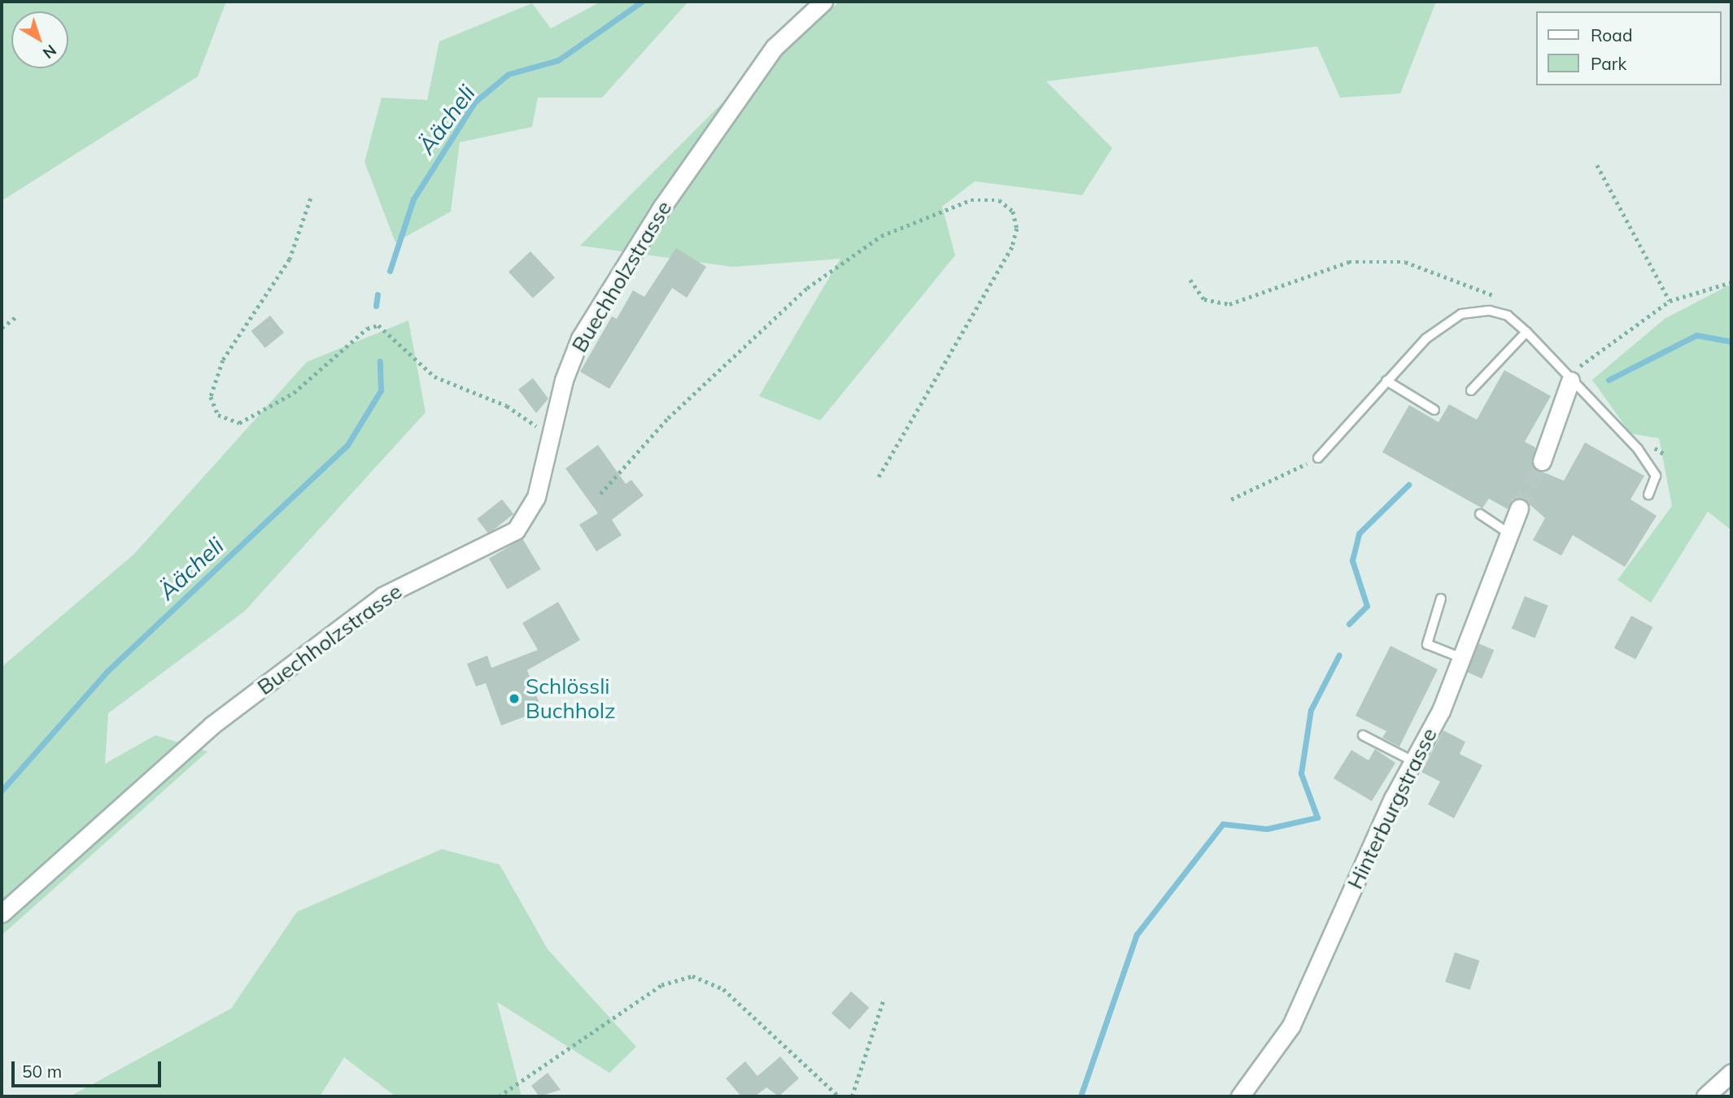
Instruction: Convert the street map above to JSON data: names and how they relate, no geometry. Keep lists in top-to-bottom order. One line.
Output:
{"streets":{"street":["Buechholzstrasse","Hinterburgstrasse"]},"water":["Äächeli"],"places":["Schlössli Buchholz"],"legend":["Road","Park"],"scale_bar":"50 m","north":"bottom right"}
